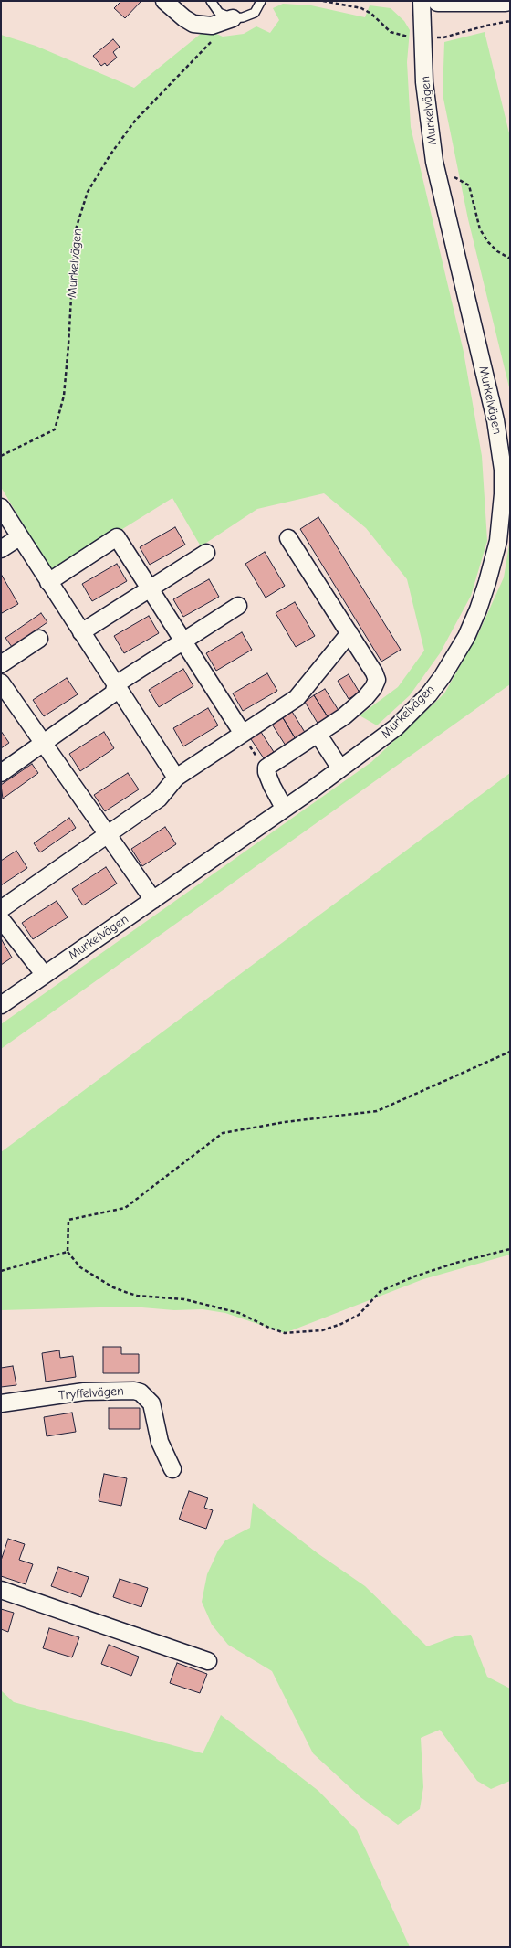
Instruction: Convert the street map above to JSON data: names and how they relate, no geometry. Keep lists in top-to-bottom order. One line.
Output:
{"streets":{"street":["Murkelvägen","Tryffelvägen"]}}
